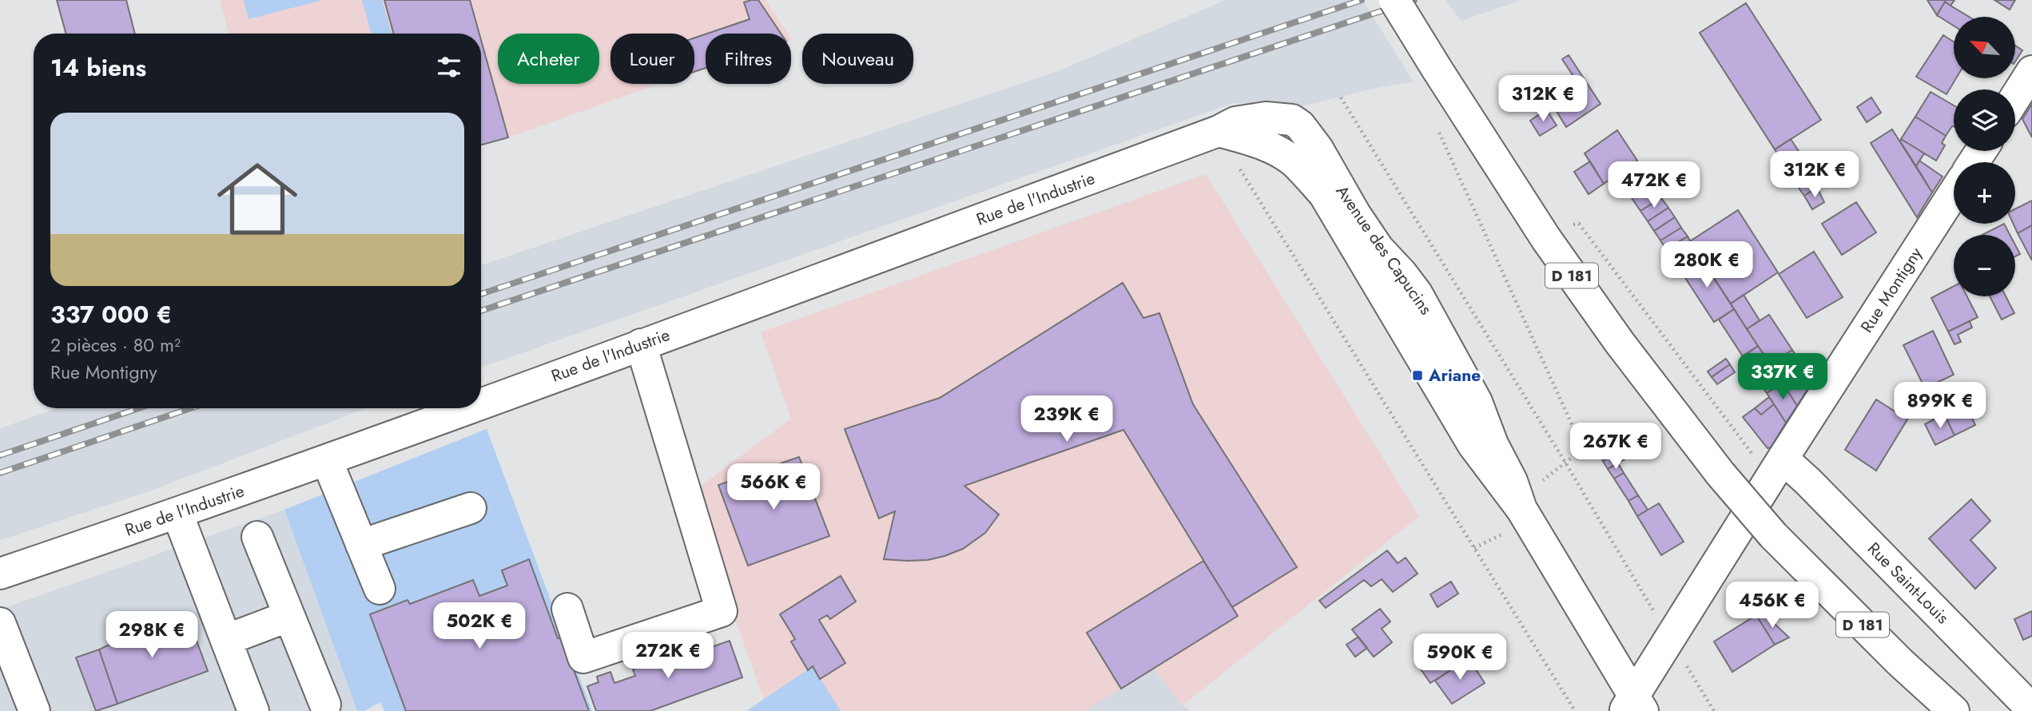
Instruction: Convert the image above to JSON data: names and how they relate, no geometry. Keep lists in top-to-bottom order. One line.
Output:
{"streets":{"street":["Rue de l'Industrie","Avenue des Capucins","D 181","Rue Montigny","Rue Saint-Louis"]},"crossings":[["Rue de l'Industrie","Avenue des Capucins"],["Avenue des Capucins","Rue Montigny"],["Rue Montigny","Rue Saint-Louis"]],"places":{"transit":["Ariane"]},"north":"top left","page":{"map_buttons":["+","−"],"chip":["Acheter","Louer","Filtres","Nouveau"],"heading":"14 biens","price":["312K €","312K €","472K €","280K €","337K €","899K €","239K €","267K €","566K €","456K €","502K €","298K €","272K €","590K €"],"list":[{"name":"337 000 €","note":"2 pièces · 80 m² · Rue Montigny"}]}}
